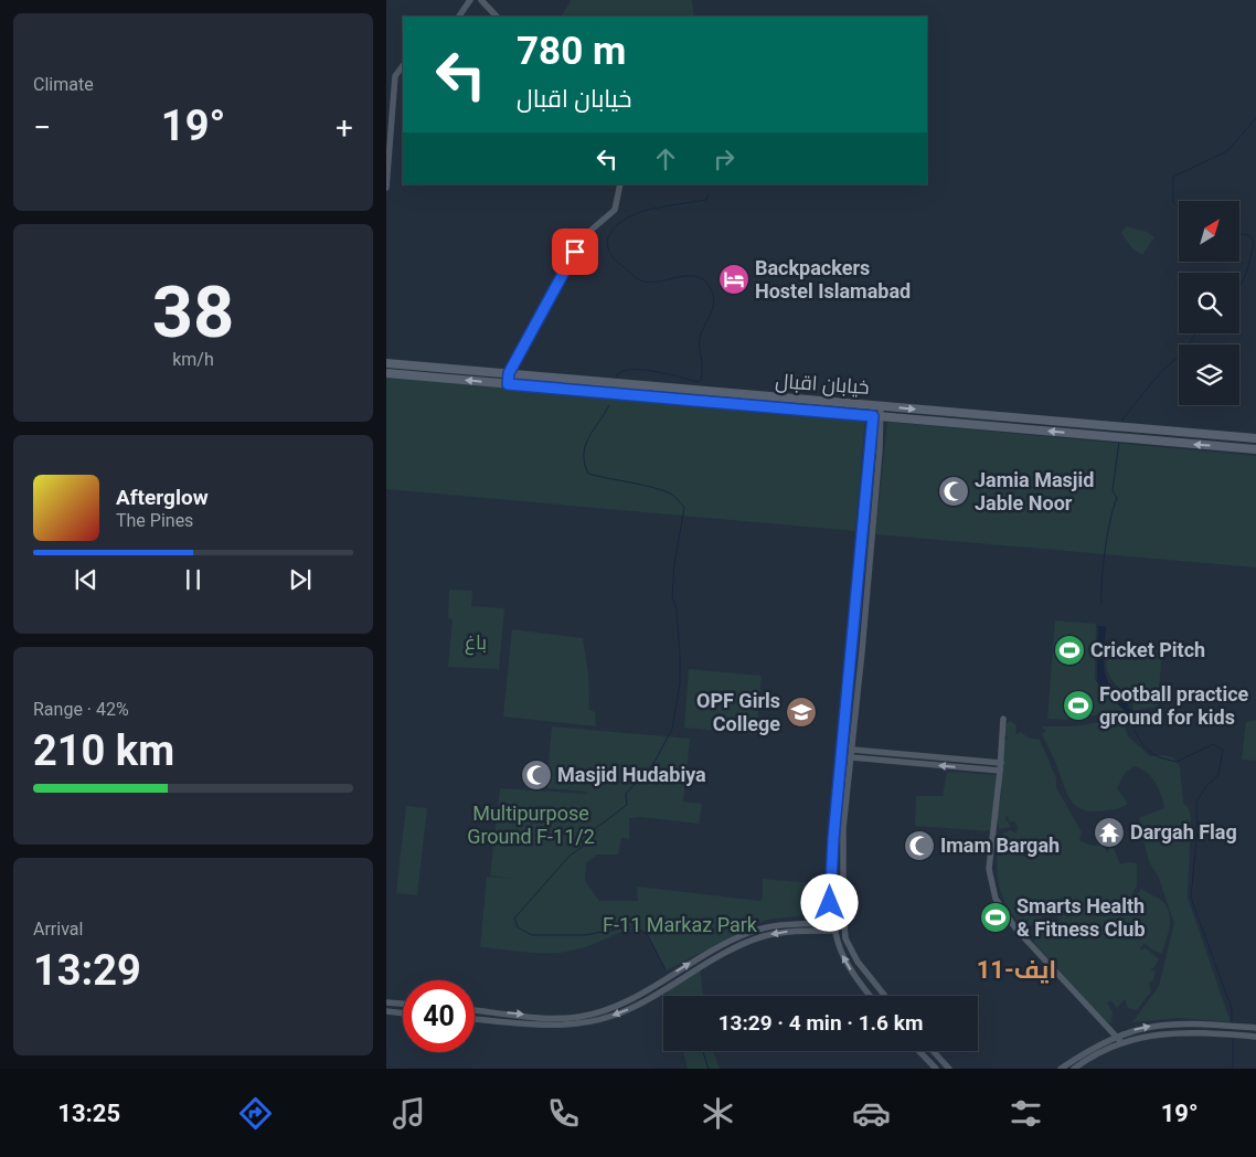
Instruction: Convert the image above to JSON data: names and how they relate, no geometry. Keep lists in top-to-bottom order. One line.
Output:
{"streets":{"main road":["خیابان اقبال"]},"districts":["ایف-11"],"parks":["باغ","Multipurpose Ground F-11/2","F-11 Markaz Park"],"places":{"hotel":["Backpackers Hostel Islamabad"],"mosque":["Jamia Masjid Jable Noor","Masjid Hudabiya","Imam Bargah"],"sports":["Cricket Pitch","Football practice ground for kids","Smarts Health & Fitness Club"],"school or university":["OPF Girls College"],"temple":["Dargah Flag"]},"north":"top right","page":{"tile":["Climate",["38","km/h"],["Range · 42%","210 km"],["Arrival","13:29"]],"turn":["780 m","خیابان اقبال"],"heat":["−","19°","+"],"song":["Afterglow","The Pines"],"limit":"40","trip":"13:29 · 4 min · 1.6 km","tabs":["13:25","19°"]}}
